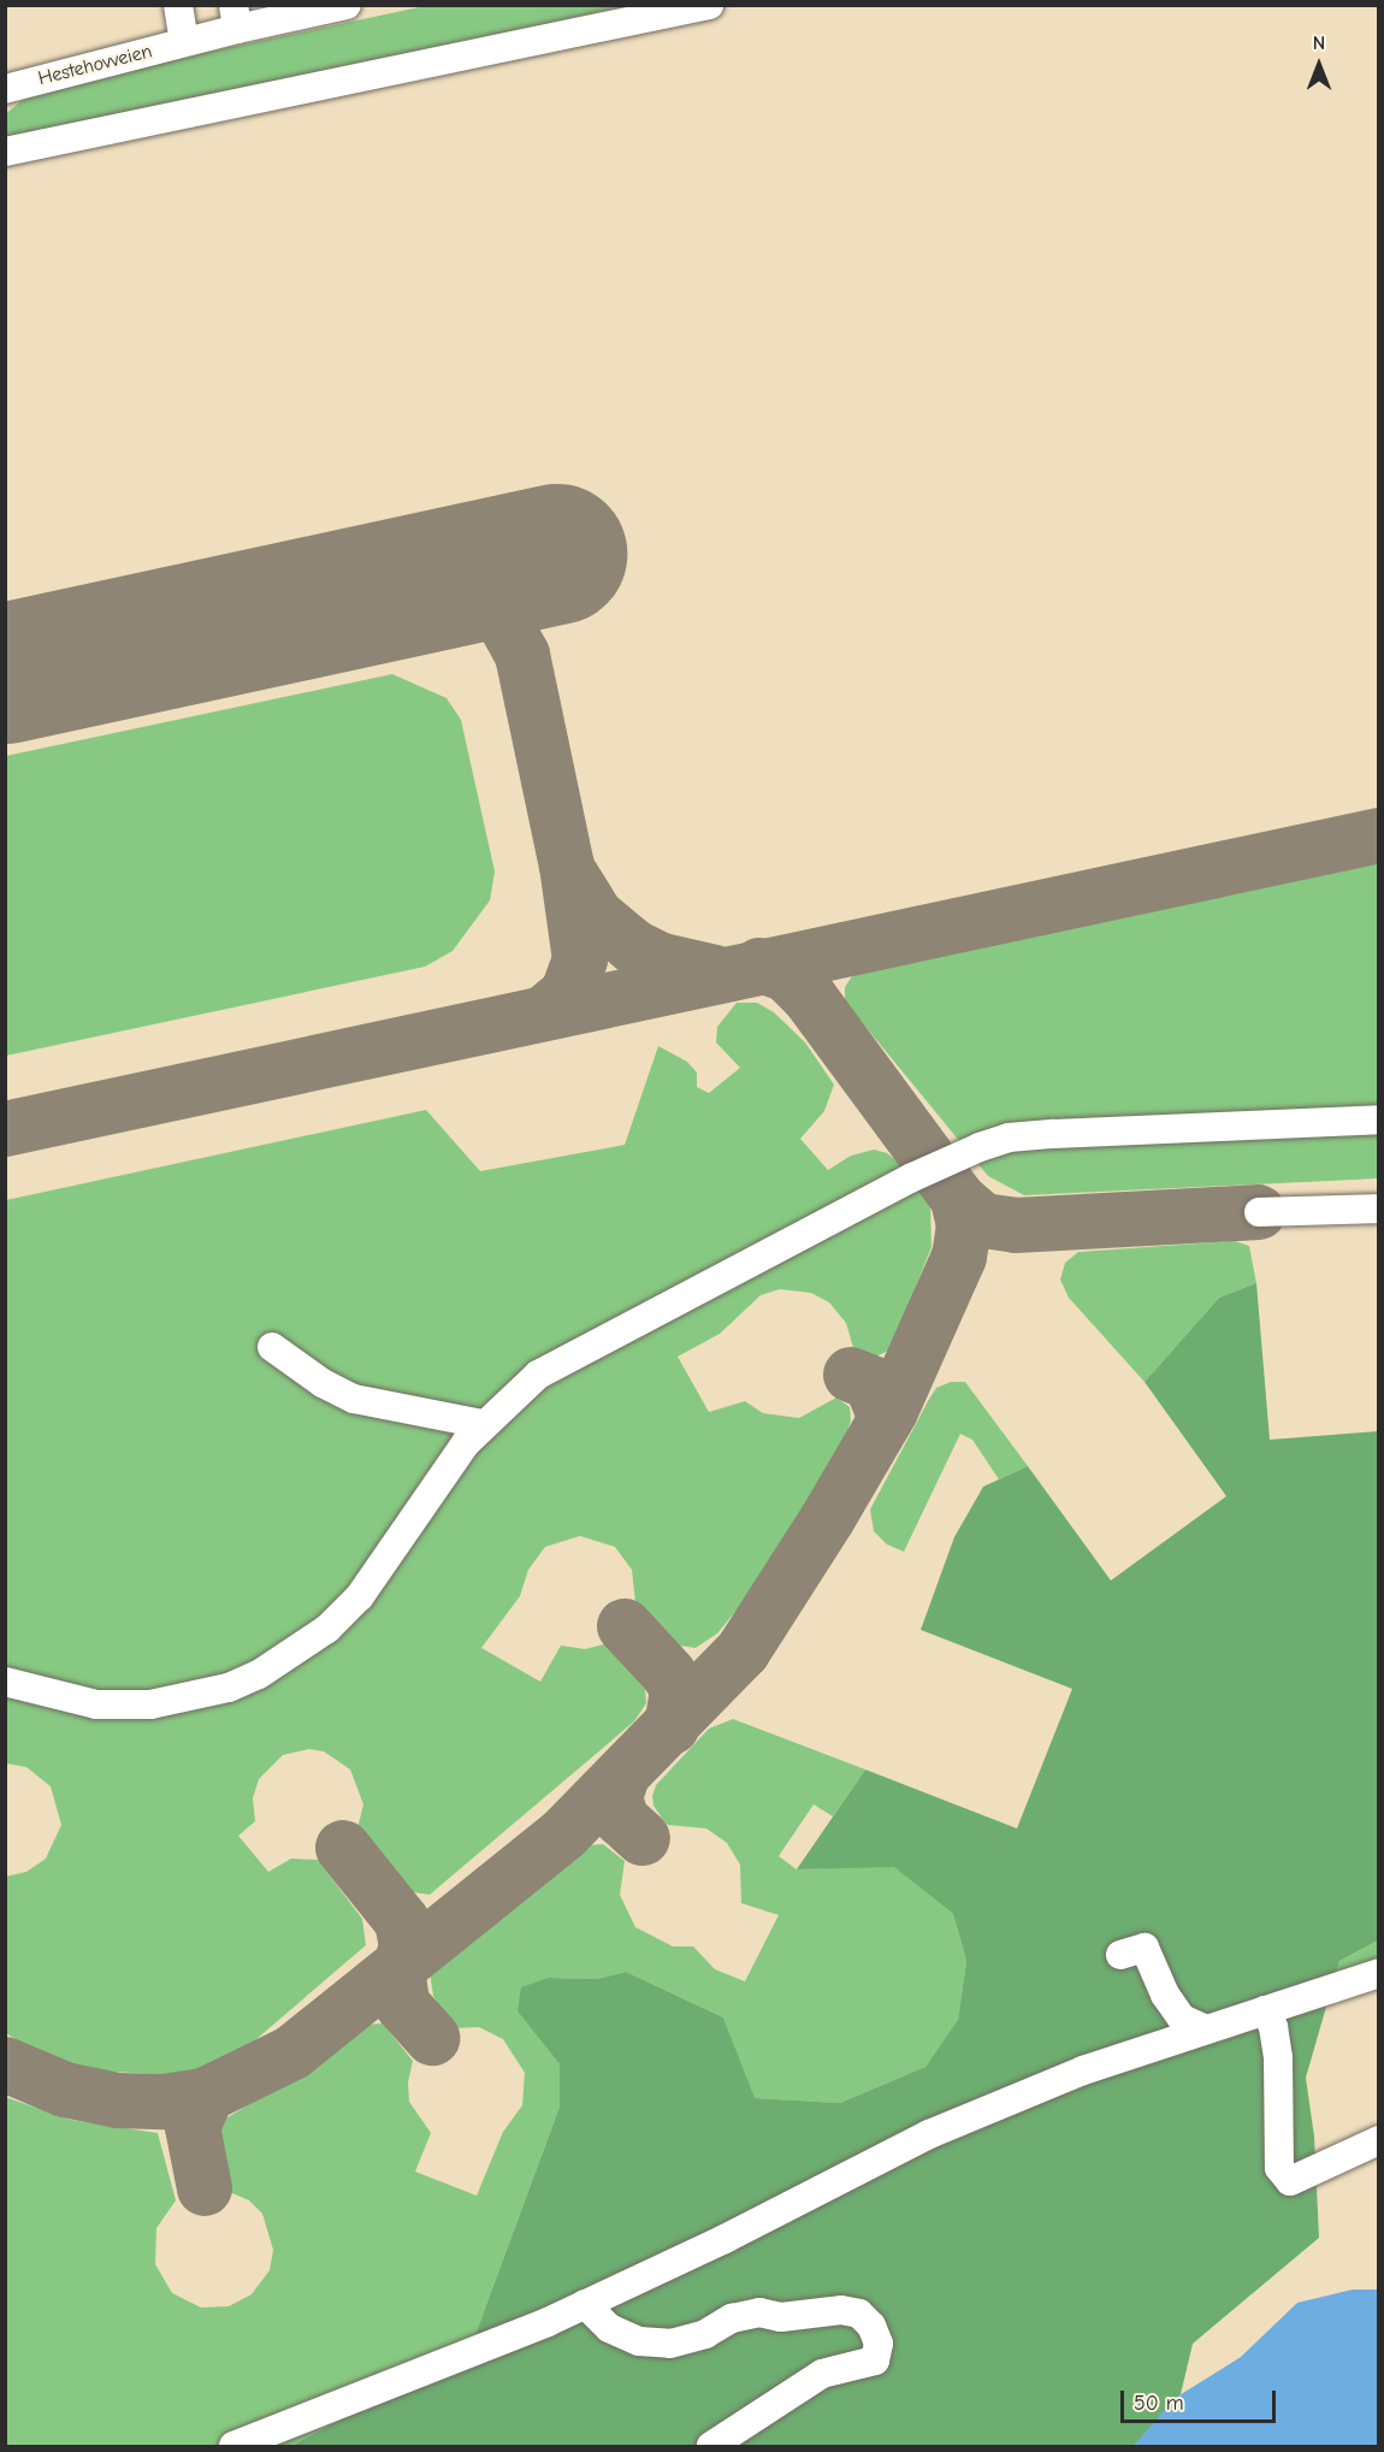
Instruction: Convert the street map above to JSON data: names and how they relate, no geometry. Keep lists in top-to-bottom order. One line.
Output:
{"streets":{"street":["Hestehovveien"]},"scale_bar":"50 m","north":"top"}
